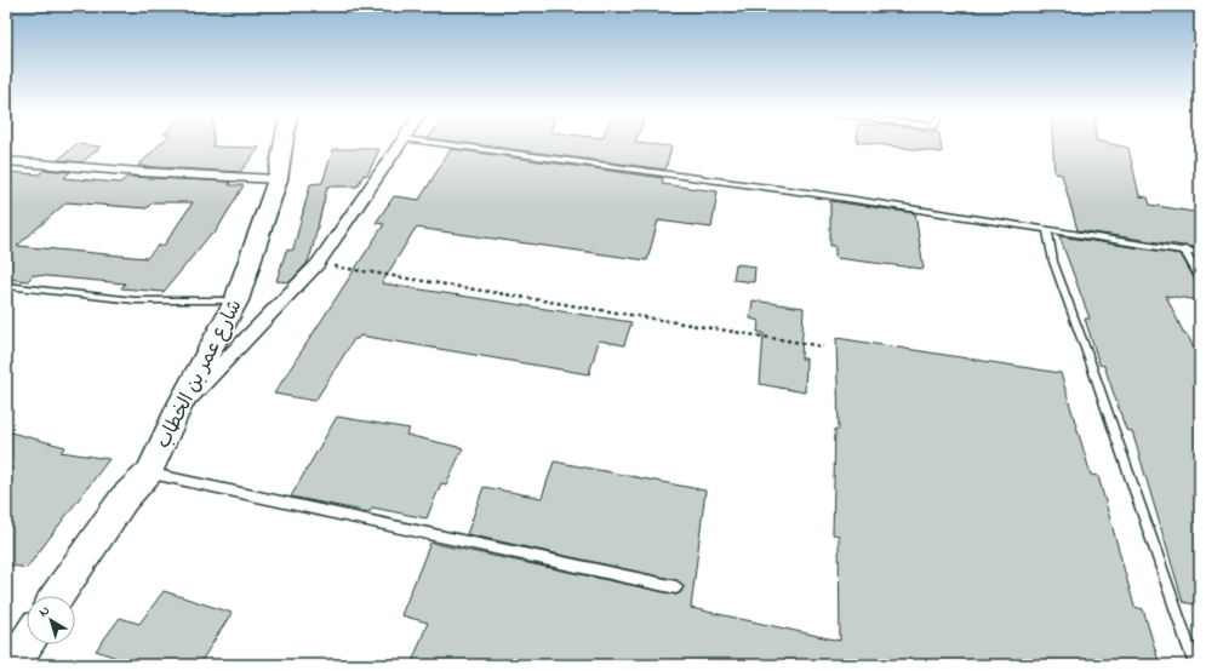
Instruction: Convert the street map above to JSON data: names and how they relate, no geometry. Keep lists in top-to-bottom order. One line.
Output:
{"streets":{"main road":["شارع عمر بن الخطاب"]},"north":"top left"}
